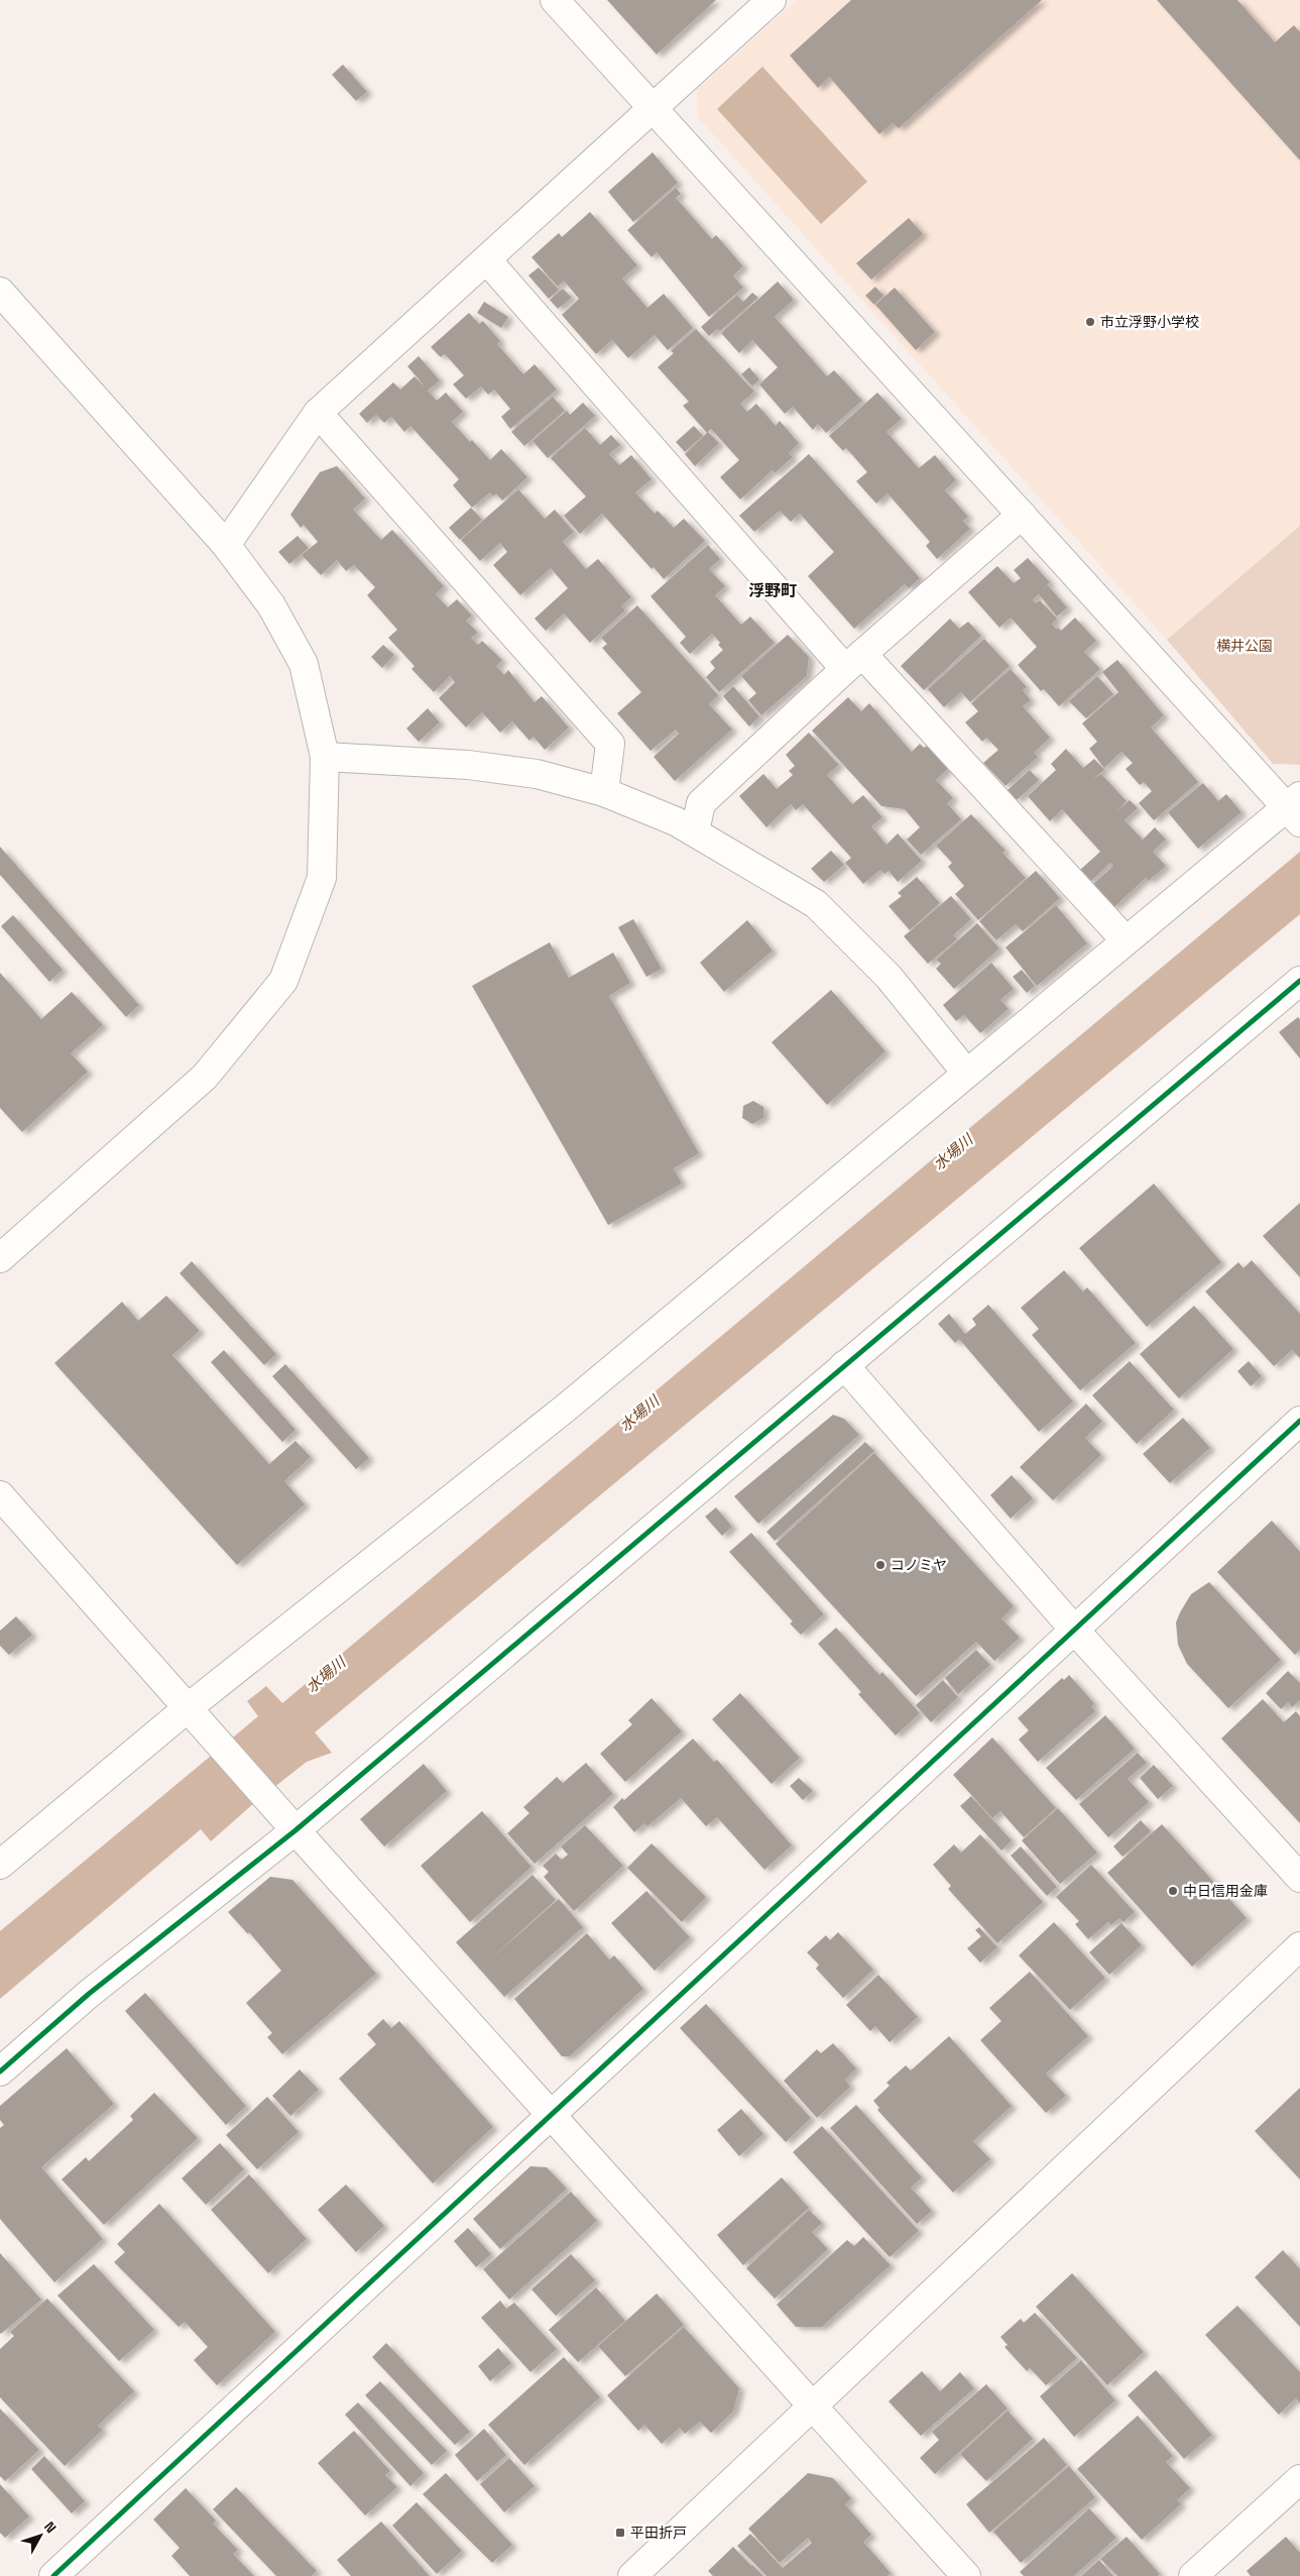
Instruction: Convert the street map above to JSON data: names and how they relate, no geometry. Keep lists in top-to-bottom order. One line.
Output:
{"districts":["浮野町"],"water":["水場川"],"parks":["横井公園"],"places":{"other":["市立浮野小学校","コノミヤ","中日信用金庫"],"transit":["平田折戸"]},"north":"top right"}
